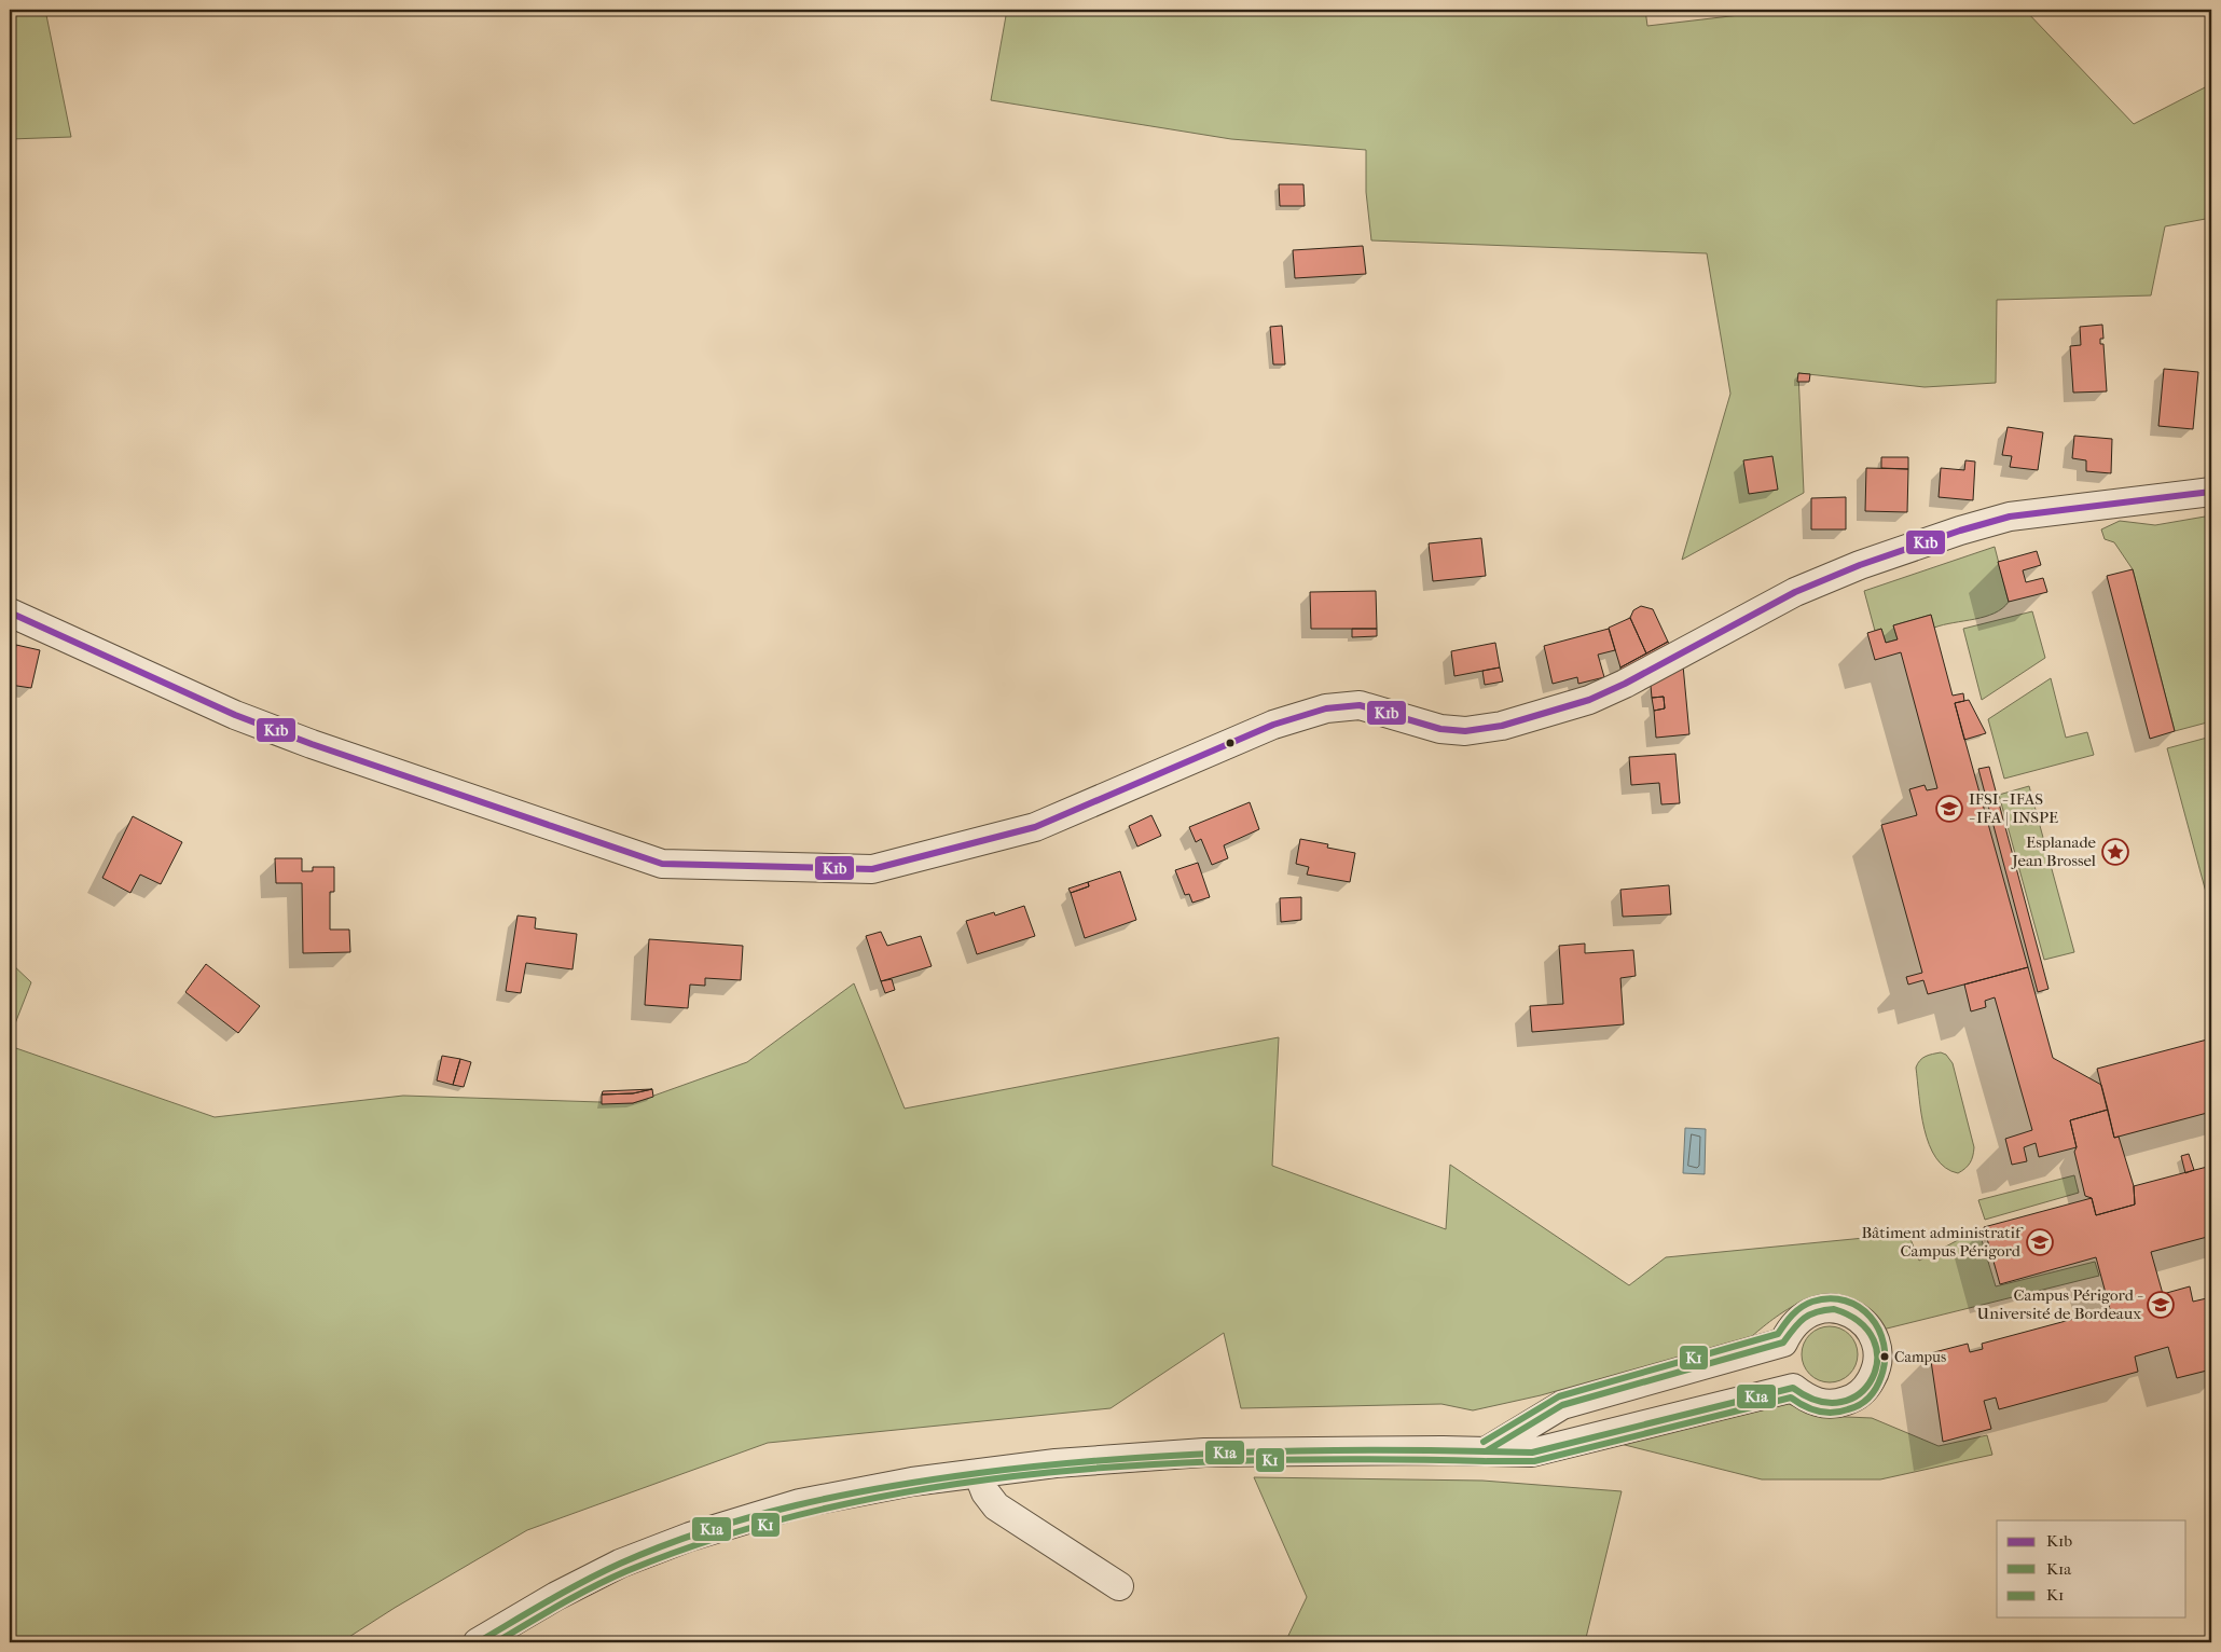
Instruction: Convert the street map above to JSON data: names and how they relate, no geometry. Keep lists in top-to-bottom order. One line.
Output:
{"places":{"school or university":["IFSI - IFAS - IFA | INSPE","Bâtiment administratif Campus Périgord","Campus Périgord - Université de Bordeaux"],"place":["Esplanade Jean Brossel"],"other":["Campus"]},"lines":["transit line K1b","transit line K1","transit line K1a"],"legend":["K1b","K1a","K1"]}
